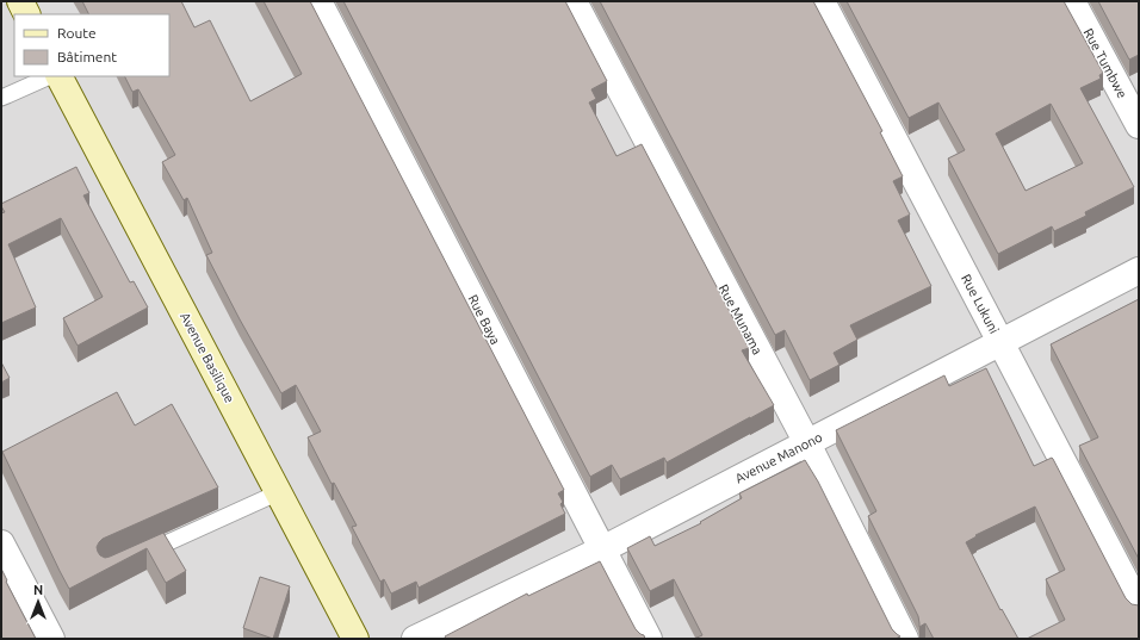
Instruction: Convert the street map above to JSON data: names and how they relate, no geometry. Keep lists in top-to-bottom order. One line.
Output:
{"streets":{"street":["Rue Tumbwe","Rue Lukuni","Rue Baya","Rue Munama","Avenue Basilique","Avenue Manono"]},"crossings":[["Rue Lukuni","Avenue Manono"],["Rue Baya","Avenue Manono"],["Rue Munama","Avenue Manono"]],"legend":["Route","Bâtiment"],"north":"top"}
